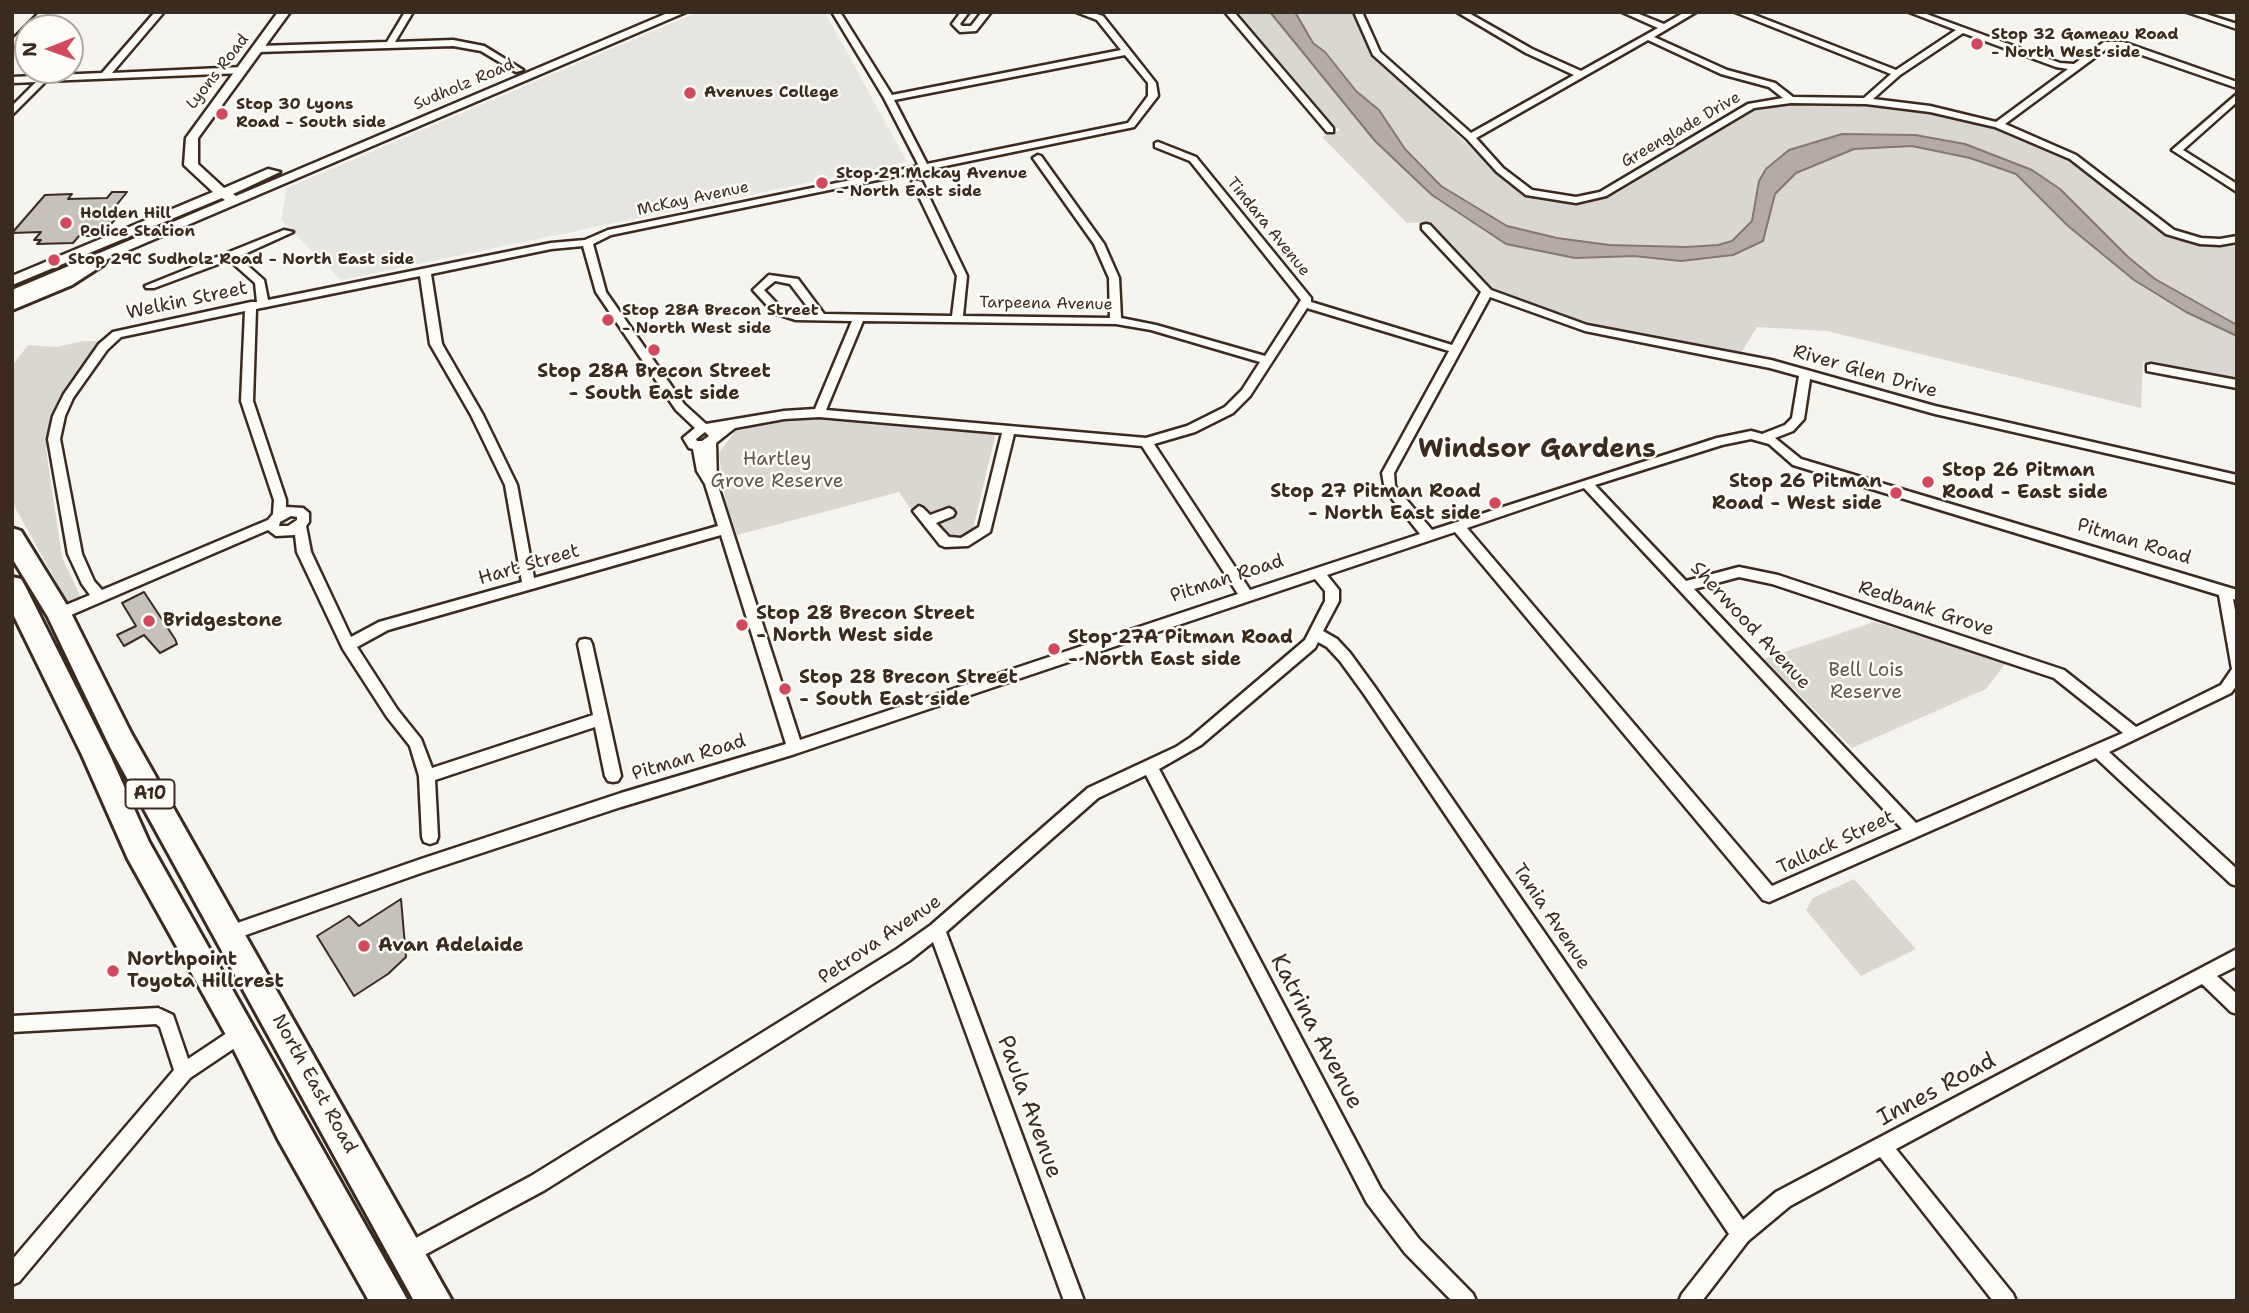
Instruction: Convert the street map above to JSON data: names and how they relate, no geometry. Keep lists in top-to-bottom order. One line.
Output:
{"streets":{"highway":["A10","North East Road"],"main road":["Lyons Road","Sudholz Road"],"street":["Greenglade Drive","McKay Avenue","Tindara Avenue","Welkin Street","Tarpeena Avenue","River Glen Drive","Pitman Road","Hart Street","Redbank Grove","Sherwood Avenue","Tallack Street","Tania Avenue","Petrova Avenue","Katrina Avenue","Innes Road","Paula Avenue"]},"crossings":[["McKay Avenue","Welkin Street"],["Tindara Avenue","Tarpeena Avenue"],["Pitman Road","Sherwood Avenue"],["Pitman Road","Tallack Street"],["Pitman Road","Petrova Avenue"],["Pitman Road","North East Road"],["Redbank Grove","Sherwood Avenue"],["Redbank Grove","Tallack Street"],["Sherwood Avenue","Tallack Street"],["Tania Avenue","Petrova Avenue"],["Tania Avenue","Innes Road"],["Petrova Avenue","Katrina Avenue"],["Petrova Avenue","North East Road"],["Petrova Avenue","Paula Avenue"]],"districts":["Windsor Gardens"],"parks":["Hartley Grove Reserve","Bell Lois Reserve"],"places":["Stop 32 Gameau Road - North West side","Avenues College","Stop 30 Lyons Road - South side","Stop 29 Mckay Avenue - North East side","Holden Hill Police Station","Stop 29C Sudholz Road - North East side","Stop 28A Brecon Street - North West side","Stop 28A Brecon Street - South East side","Stop 26 Pitman Road - East side","Stop 26 Pitman Road - West side","Stop 27 Pitman Road - North East side","Bridgestone","Stop 28 Brecon Street - North West side","Stop 27A Pitman Road - North East side","Stop 28 Brecon Street - South East side","Avan Adelaide","Northpoint Toyota Hillcrest"],"north":"left"}
